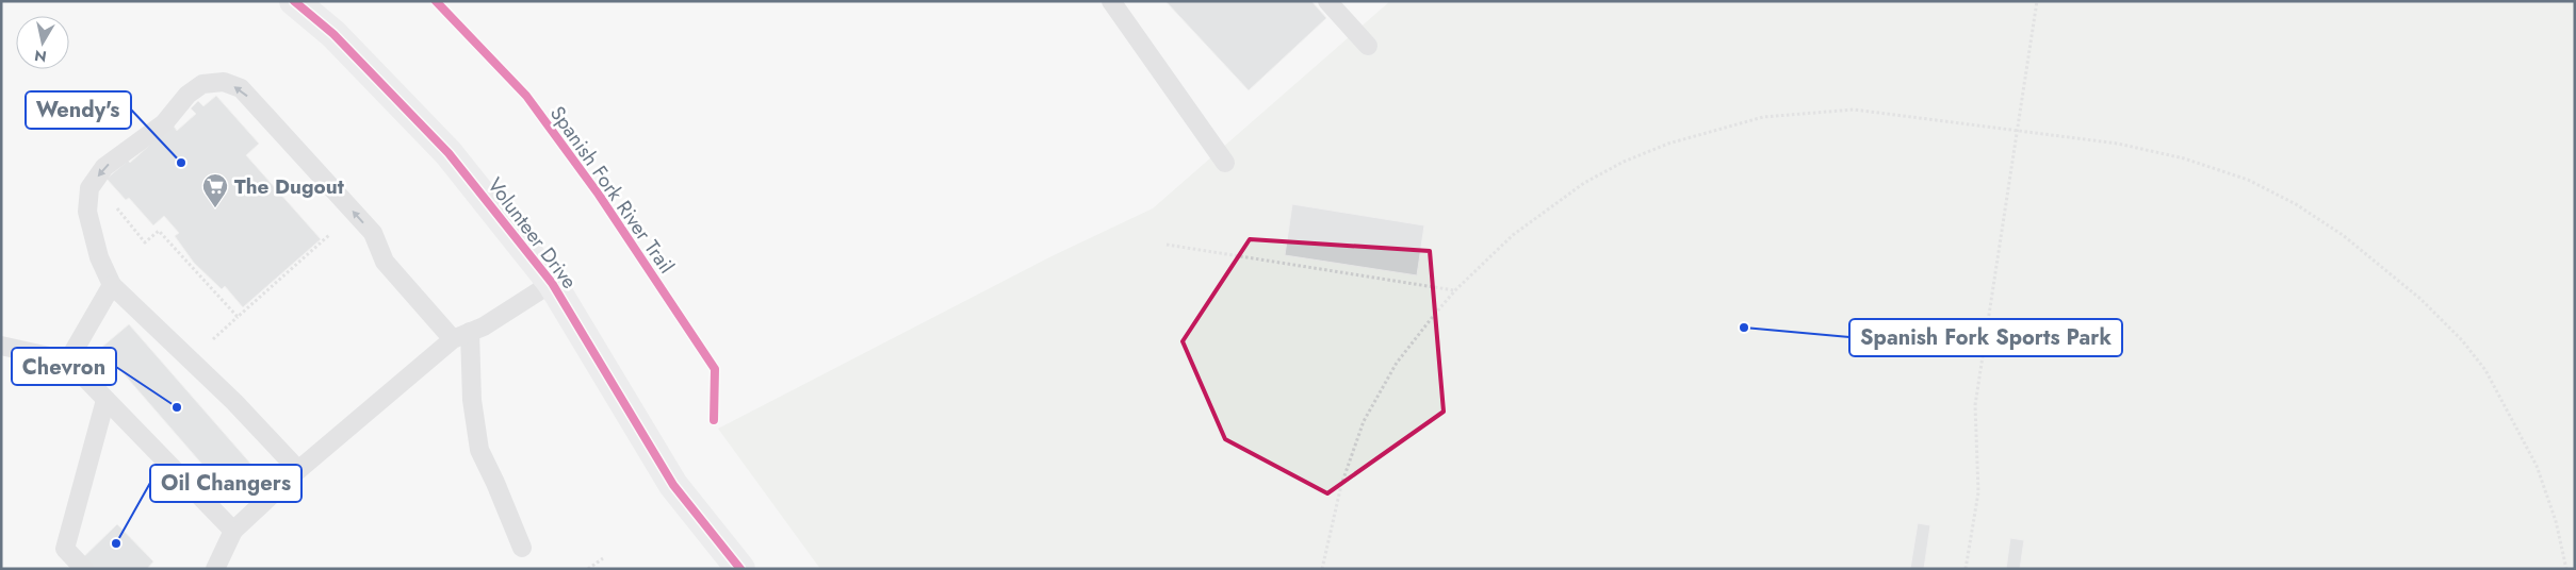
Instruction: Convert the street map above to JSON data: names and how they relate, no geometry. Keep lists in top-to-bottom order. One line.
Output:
{"streets":{"street":["Volunteer Drive"],"cycle path":["Spanish Fork River Trail"]},"places":{"other":["Wendy's","Spanish Fork Sports Park","Chevron","Oil Changers"],"supermarket":["The Dugout"]},"north":"bottom"}
